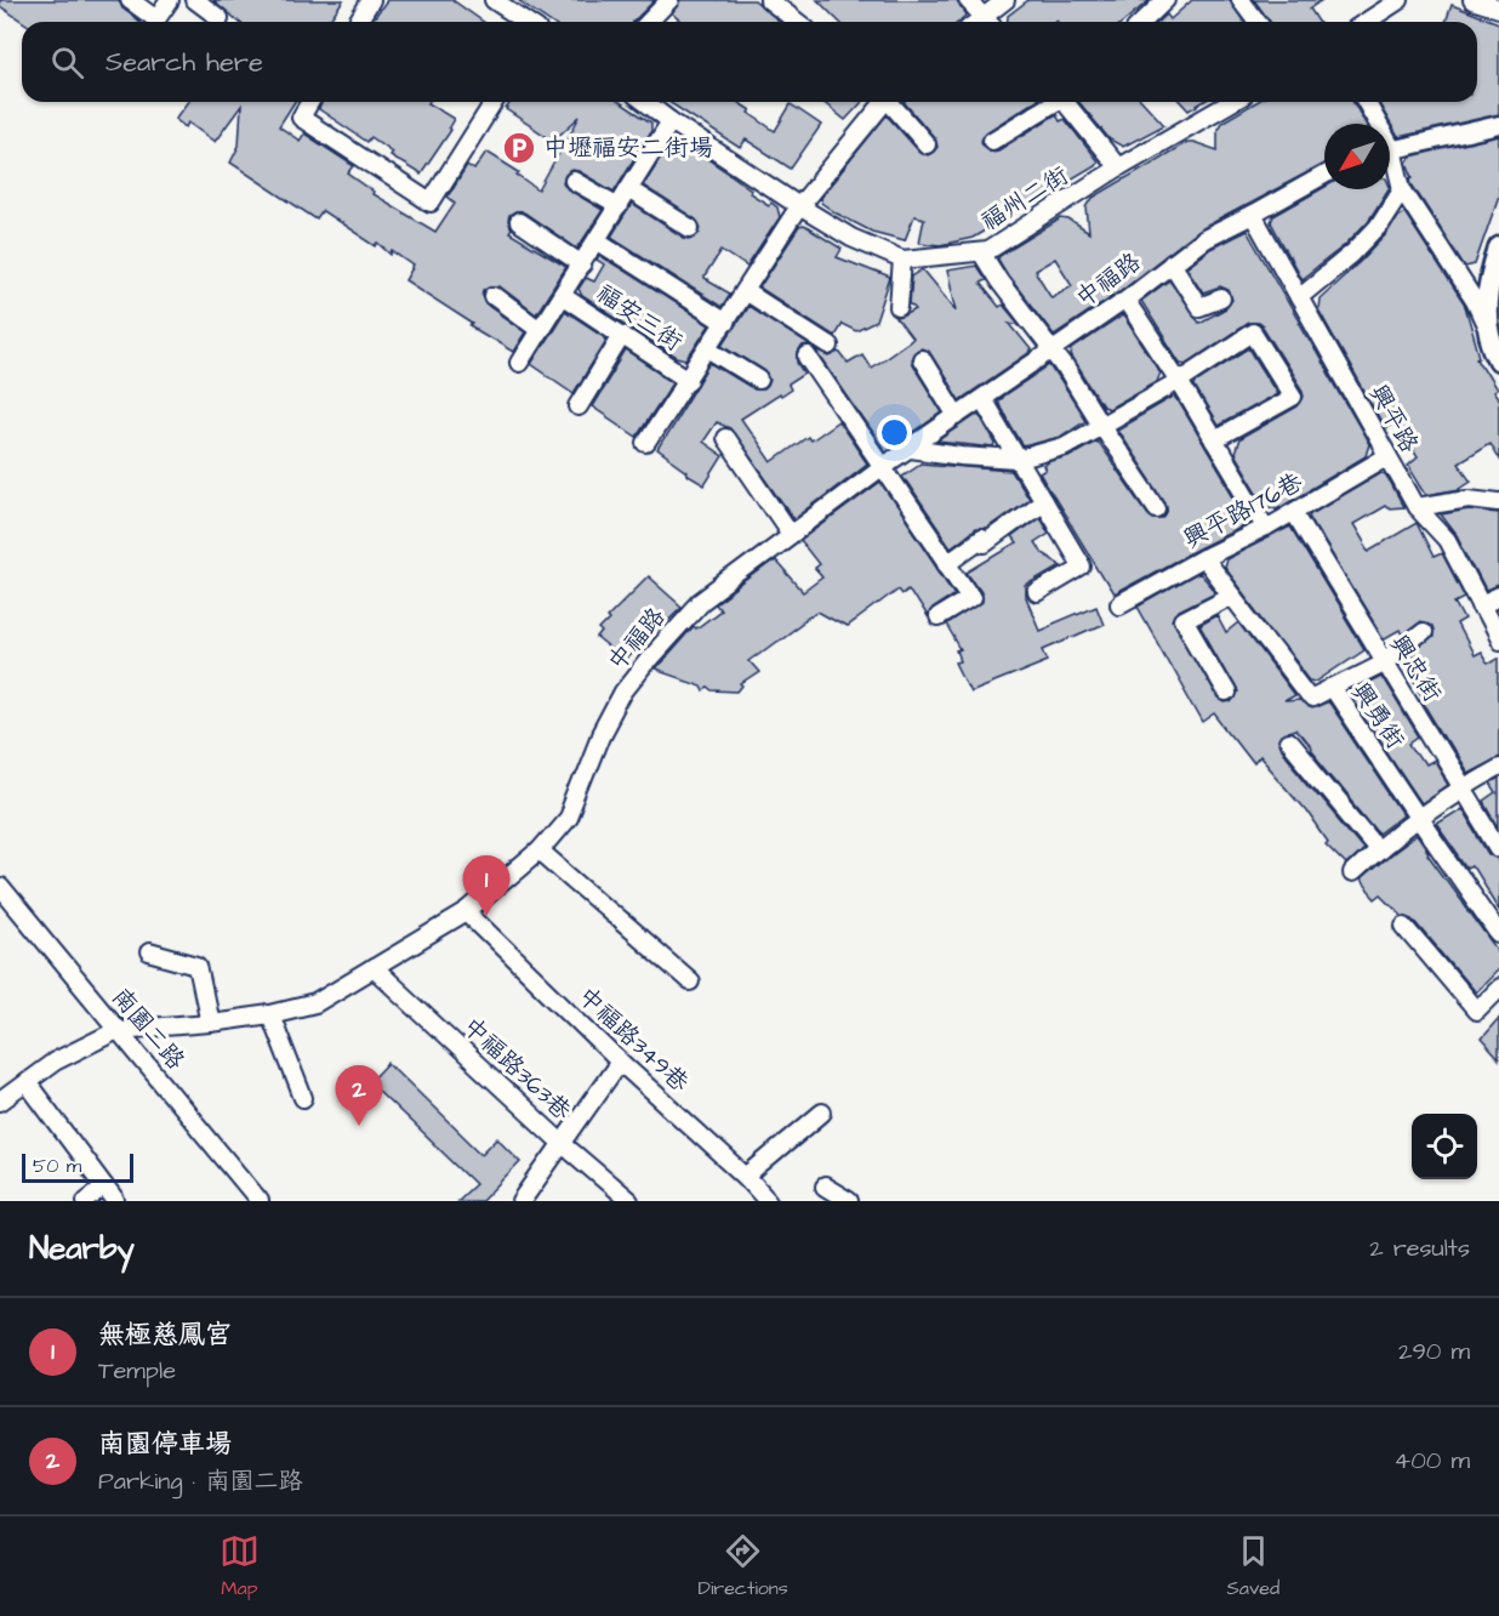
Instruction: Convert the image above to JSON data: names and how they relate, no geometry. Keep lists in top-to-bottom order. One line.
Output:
{"streets":{"street":["福州二街","中福路","福安三街","興平路","興平路176巷","興忠街","興勇街","南園二路","中福路349巷","中福路363巷"]},"crossings":[["福州二街","福安三街"],["中福路","興平路"],["中福路","南園二路"],["中福路","中福路349巷"],["中福路","中福路363巷"],["興平路","興平路176巷"],["興平路176巷","興忠街"],["興平路176巷","興勇街"]],"places":{"parking":["中壢福安二街場"]},"scale_bar":"50 m","north":"bottom left","page":{"search":"Search here","pins":["1","2"],"scale":"50 m","heading":["Nearby","2 results"],"list":[{"mark":"1","name":"無極慈鳳宮","note":"Temple","value":"290 m"},{"mark":"2","name":"南園停車場","note":"Parking · 南園二路","value":"400 m"}],"nav":["Map","Directions","Saved"]}}
